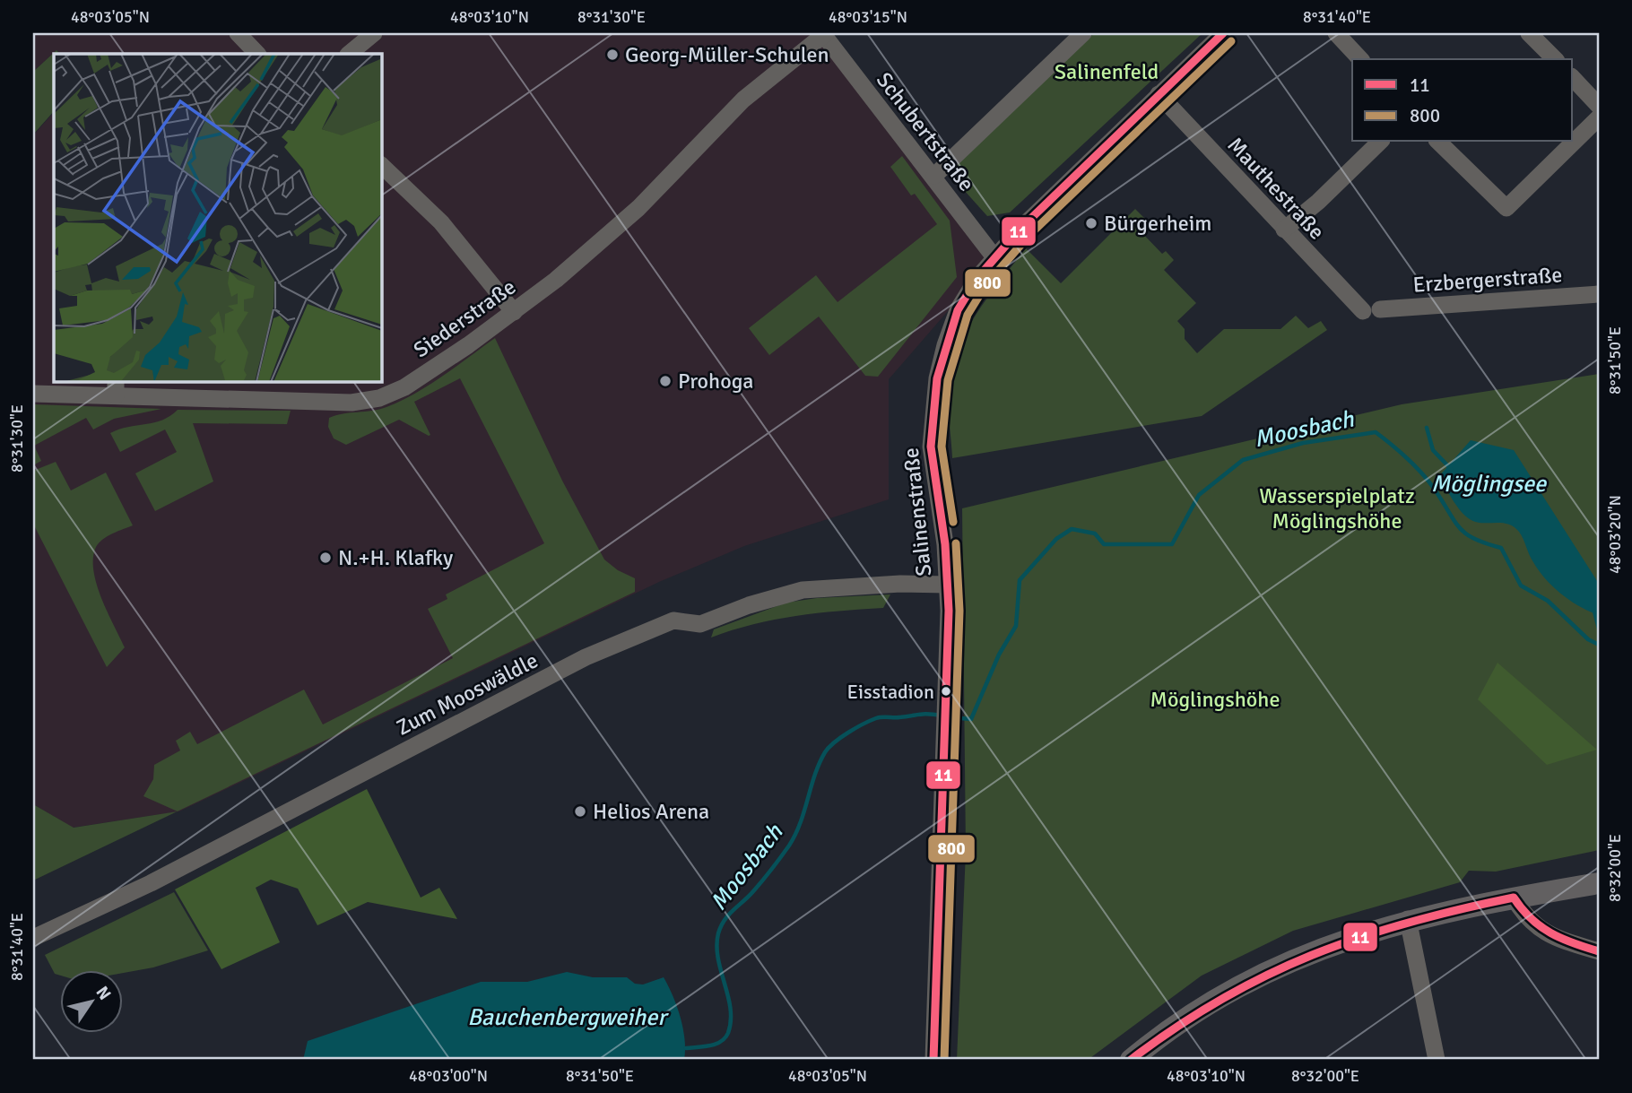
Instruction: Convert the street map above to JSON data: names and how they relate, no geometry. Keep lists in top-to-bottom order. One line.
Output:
{"streets":{"street":["Schubertstraße","Mauthestraße","Erzbergerstraße","Siederstraße","Salinenstraße","Zum Mooswäldle"]},"crossings":[["Schubertstraße","Siederstraße"],["Schubertstraße","Salinenstraße"],["Mauthestraße","Erzbergerstraße"],["Mauthestraße","Salinenstraße"],["Salinenstraße","Zum Mooswäldle"]],"water":["Moosbach","Möglingsee","Bauchenbergweiher"],"parks":["Salinenfeld","Wasserspielplatz Möglingshöhe","Möglingshöhe"],"places":["Georg-Müller-Schulen","Bürgerheim","Prohoga","N.+H. Klafky","Eisstadion","Helios Arena"],"lines":["transit line 11","transit line 800"],"legend":["11","800"],"north":"top right","coordinates":["48°03'05\"N","48°03'10\"N","8°31'30\"E","48°03'15\"N","8°31'40\"E","8°31'50\"E","48°03'20\"N","8°32'00\"E","48°03'00\"N"]}
